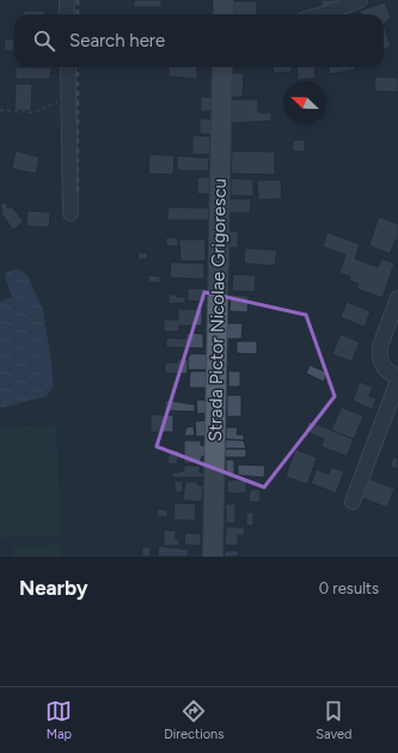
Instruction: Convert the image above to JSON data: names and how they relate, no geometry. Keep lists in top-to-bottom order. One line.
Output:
{"streets":{"main road":["Strada Pictor Nicolae Grigorescu"]},"north":"top left","page":{"search":"Search here","heading":["Nearby","0 results"],"nav":["Map","Directions","Saved"]}}
